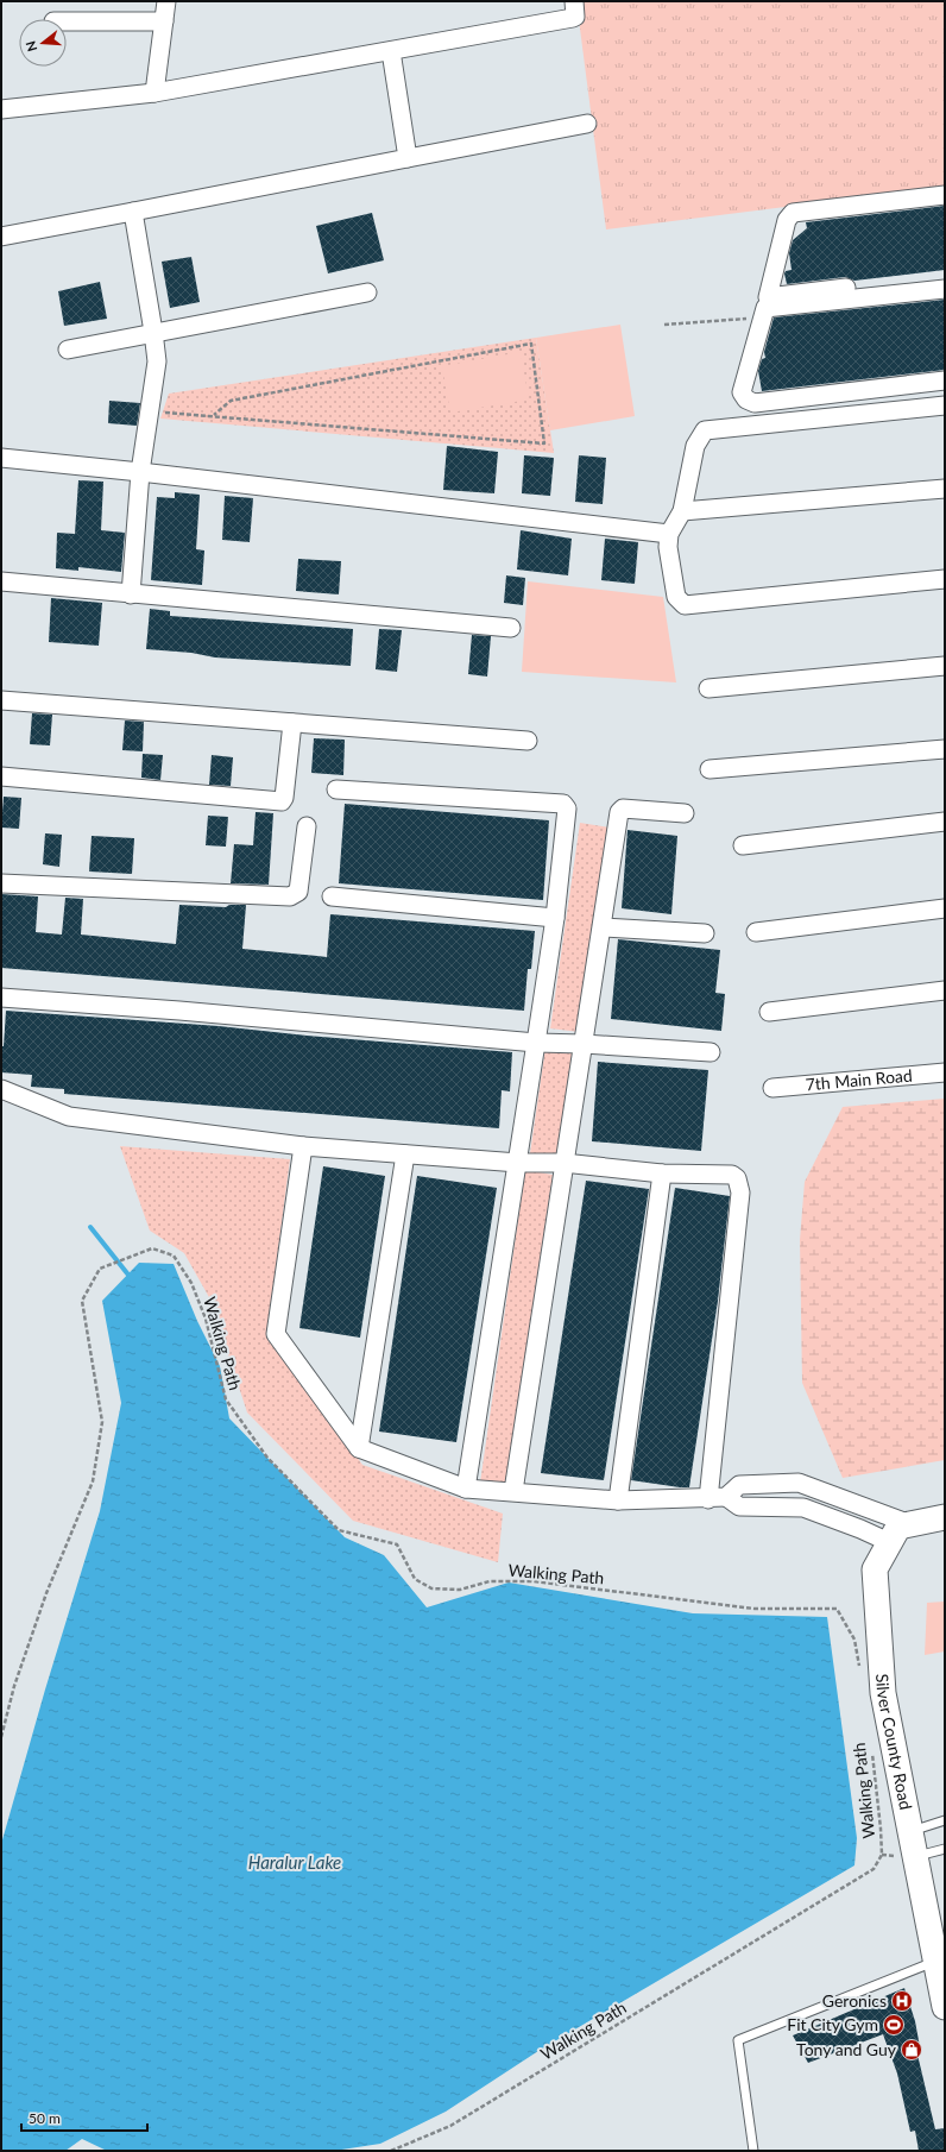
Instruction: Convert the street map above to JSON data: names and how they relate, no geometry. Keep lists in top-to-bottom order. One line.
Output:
{"streets":{"street":["7th Main Road","Silver County Road"],"path":["Walking Path"]},"water":["Haralur Lake"],"places":{"hospital":["Geronics"],"sports":["Fit City Gym"],"shop":["Tony and Guy"]},"scale_bar":"50 m","north":"left"}
